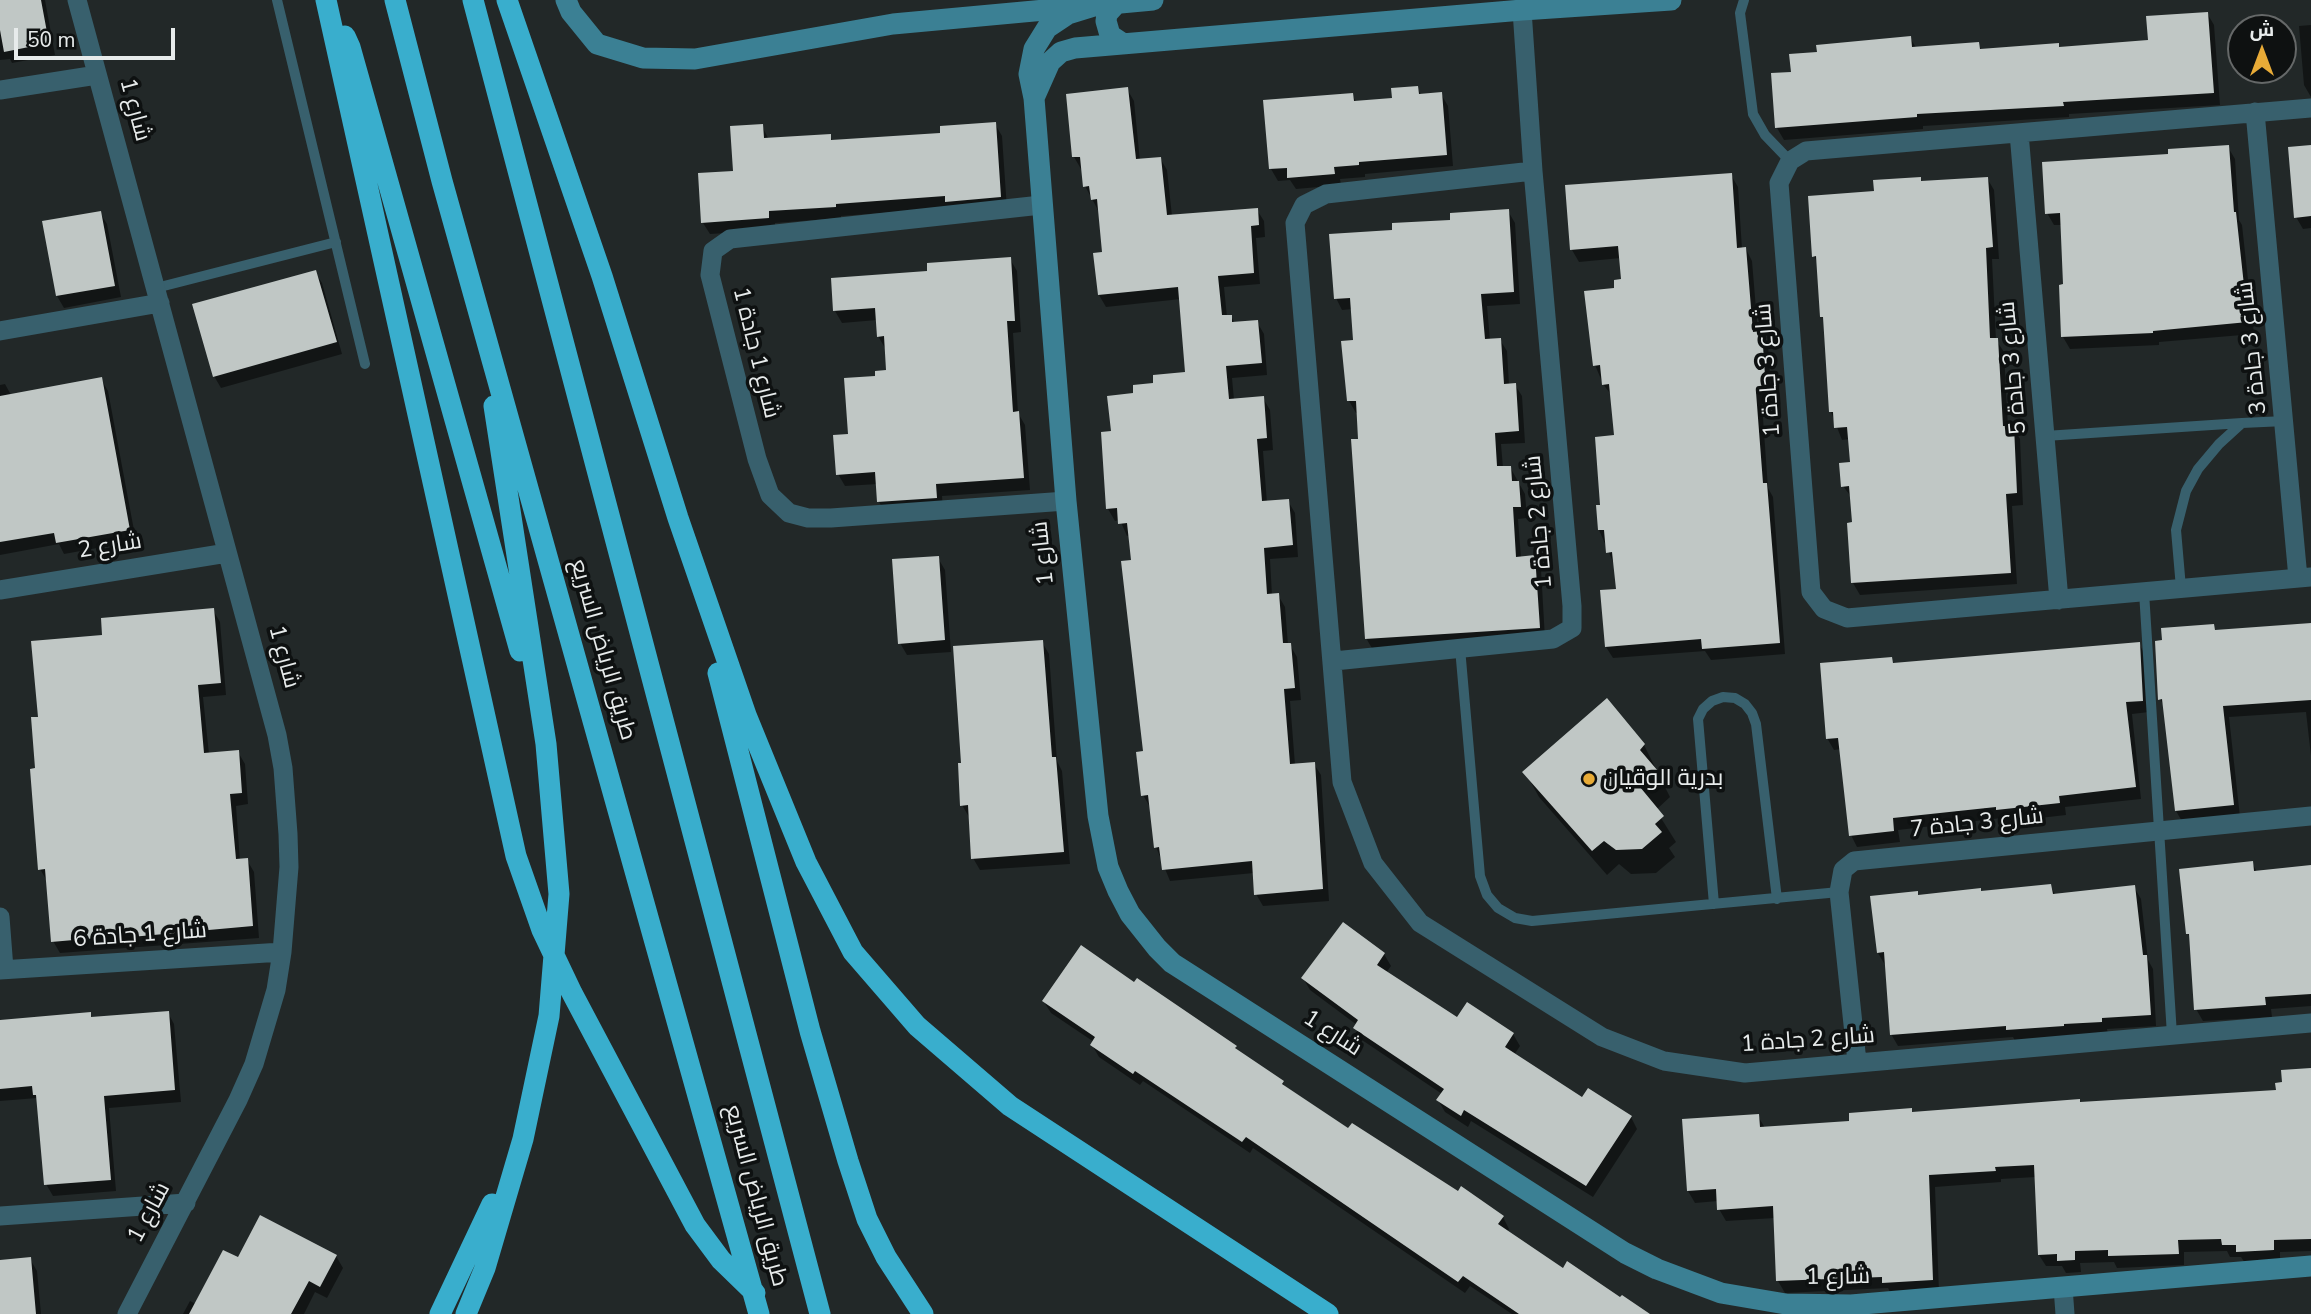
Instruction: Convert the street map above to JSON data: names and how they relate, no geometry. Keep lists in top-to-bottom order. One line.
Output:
{"streets":{"highway":["طريق الرياض السريع"],"street":["شارع 1","شارع 3 جادة 3","شارع 1 جادة 1","شارع 3 جادة 5","شارع 3 جادة 1","شارع 2 جادة 1","شارع 2","شارع 3 جادة 7","شارع 1 جادة 6"]},"crossings":[["شارع 1","شارع 1 جادة 1"],["شارع 1","شارع 2"],["شارع 1","شارع 1 جادة 6"],["شارع 3 جادة 3","شارع 3 جادة 1"],["شارع 3 جادة 5","شارع 3 جادة 1"]],"places":["بدرية الوقيان"],"scale_bar":"50 m","north":"top"}
